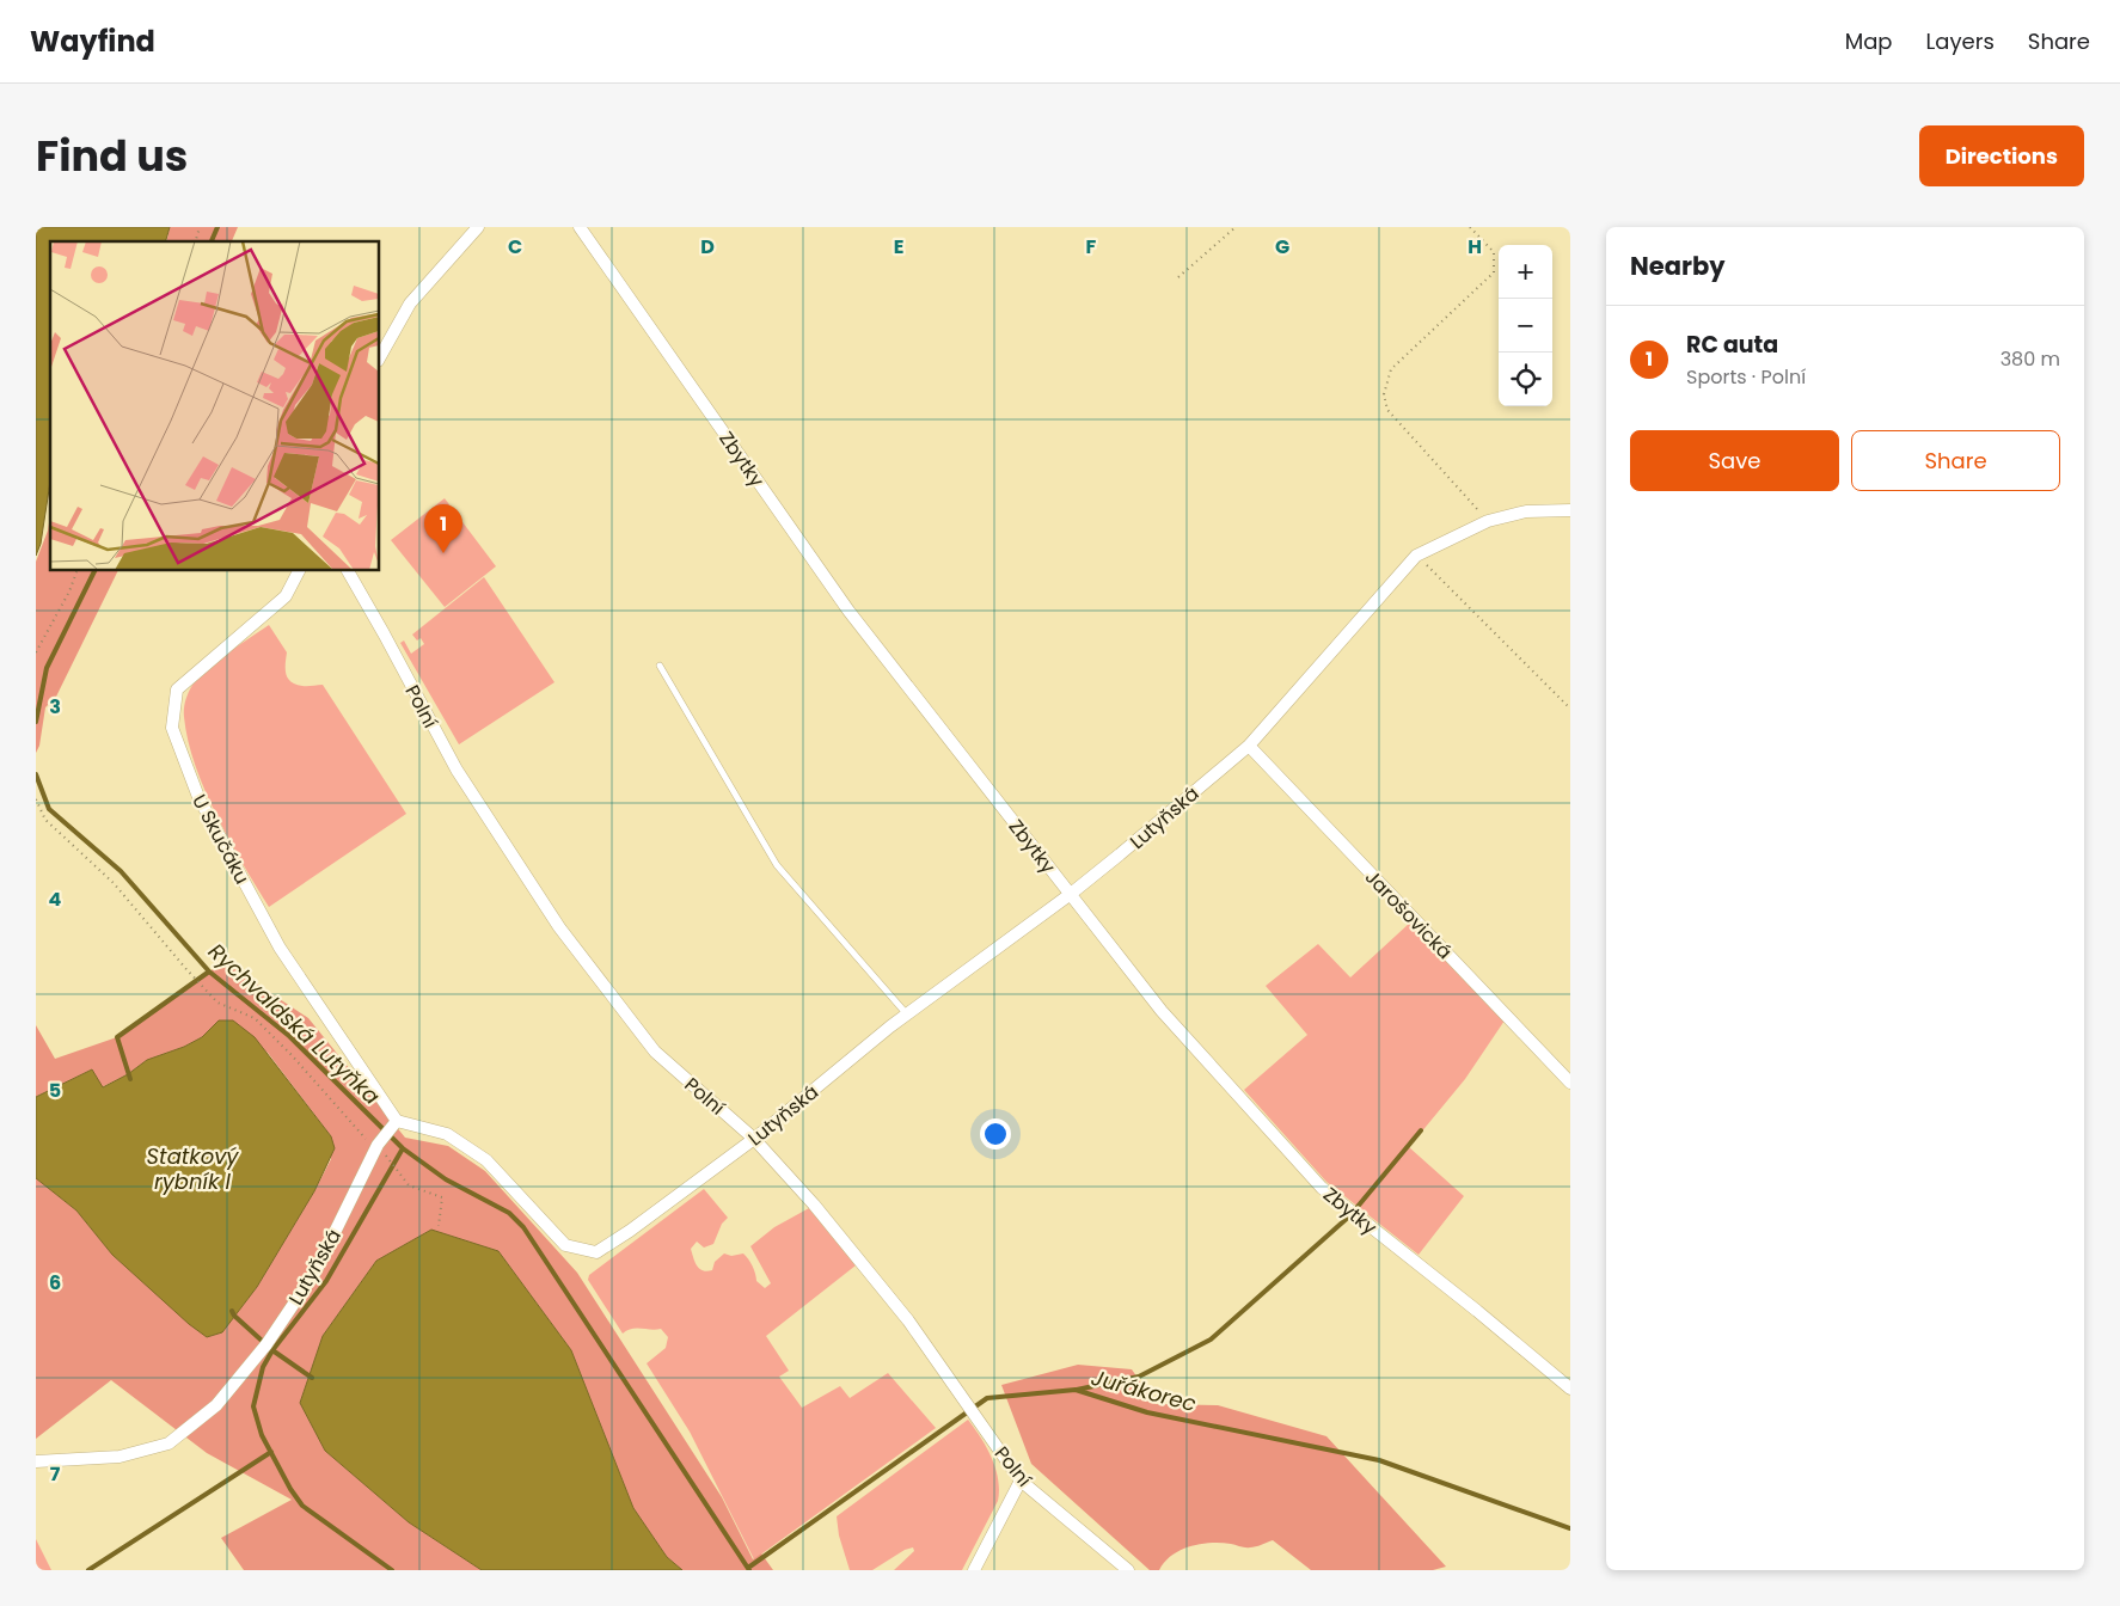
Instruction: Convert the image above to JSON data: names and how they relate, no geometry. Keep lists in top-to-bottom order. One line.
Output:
{"streets":{"street":["Zbytky","Polní","Lutyňská","U Skučáku","Jarošovická"]},"crossings":[["Zbytky","Lutyňská"],["Polní","Lutyňská"],["Lutyňská","U Skučáku"],["Lutyňská","Jarošovická"]],"water":["Rychvaldská Lutyňka","Statkový rybník I","Juřákorec"],"page":{"header":"Wayfind","nav":["Map","Layers","Share"],"title":"Find us","buttons":["Directions",["Save","Share"]],"heading":"Nearby","map_buttons":["+","−"],"list":[{"mark":"1","name":"RC auta","note":"Sports · Polní","value":"380 m"}],"pins":"1"},"grid":{"columns":["C","D","E","F","G","H"],"rows":["3","4","5","6","7"]}}
